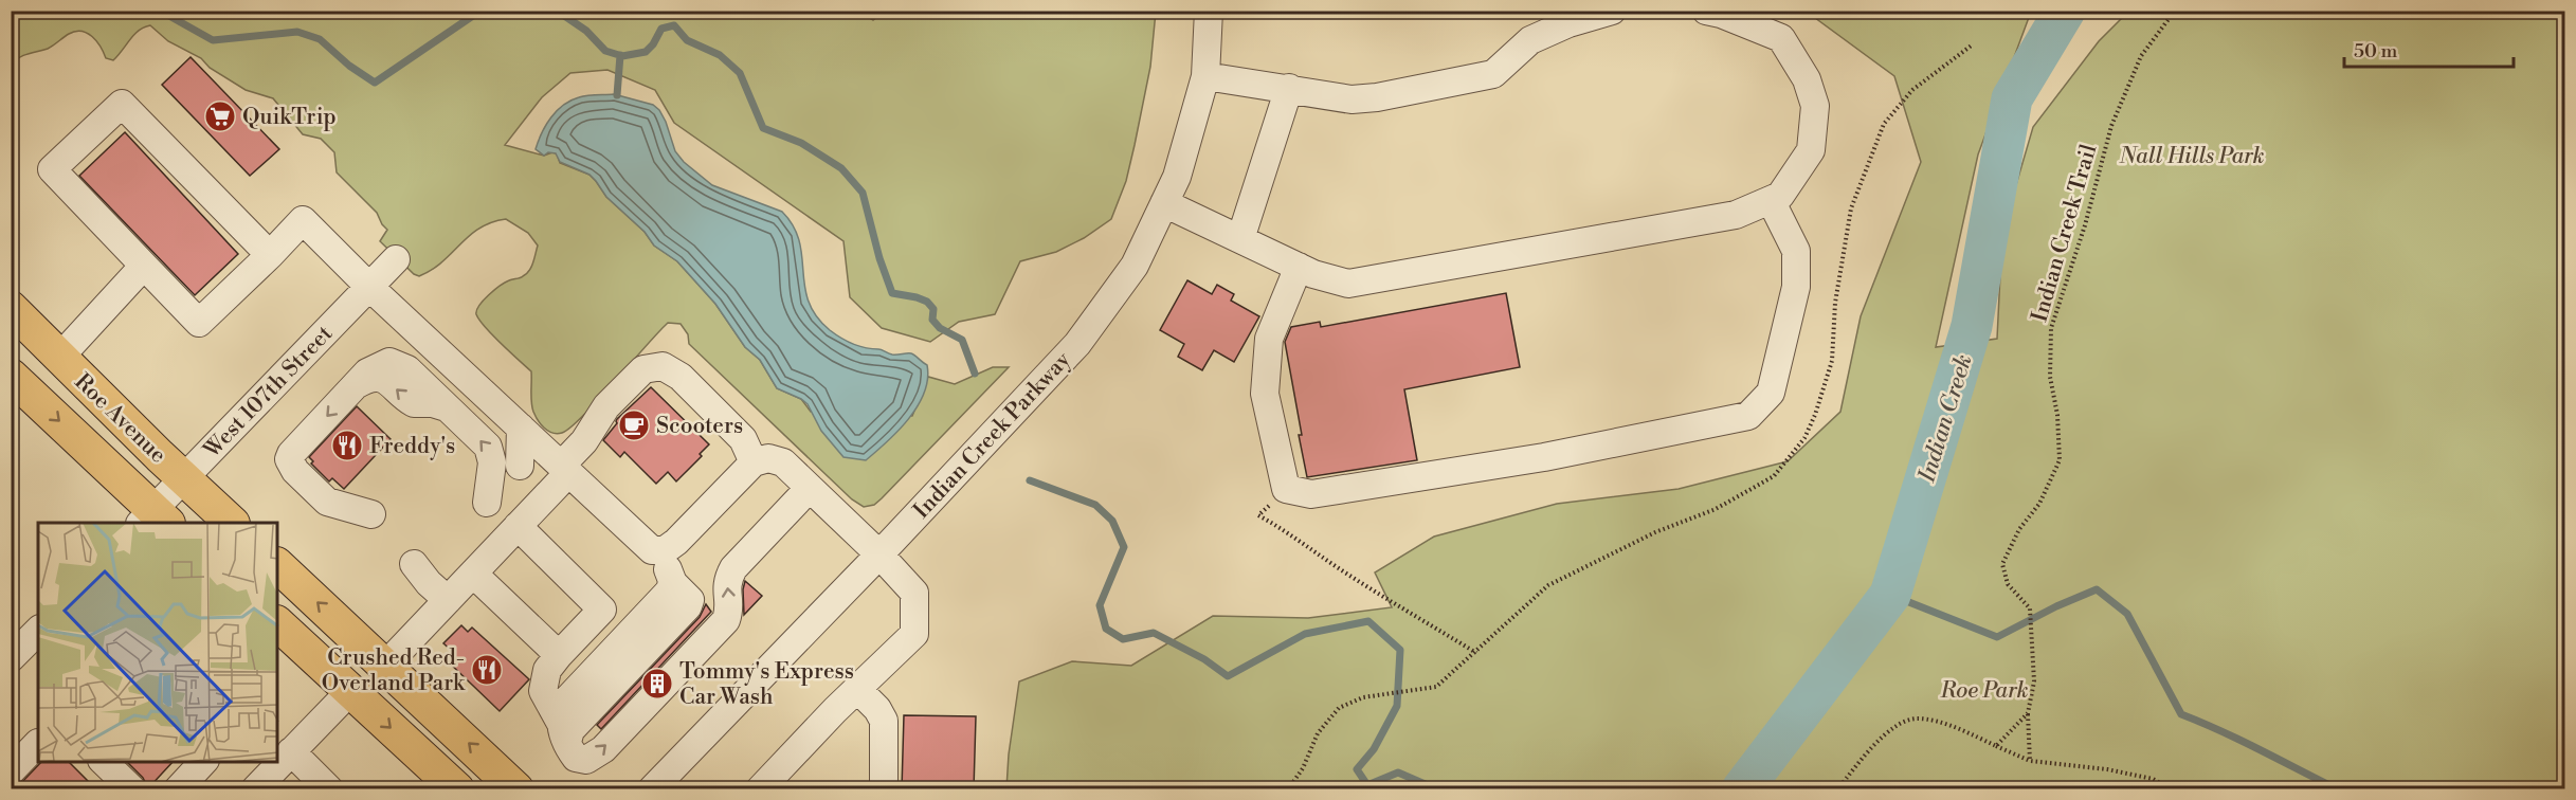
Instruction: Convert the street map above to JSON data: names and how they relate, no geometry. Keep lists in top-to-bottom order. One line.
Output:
{"streets":{"main road":["Roe Avenue"],"street":["West 107th Street","Indian Creek Parkway"],"path":["Indian Creek Trail"]},"crossings":[["West 107th Street","Roe Avenue"]],"water":["Indian Creek"],"parks":["Nall Hills Park","Roe Park"],"places":{"supermarket":["QuikTrip"],"cafe":["Scooters"],"restaurant":["Freddy's","Crushed Red- Overland Park"],"building":["Tommy's Express Car Wash"]},"scale_bar":"50 m"}
